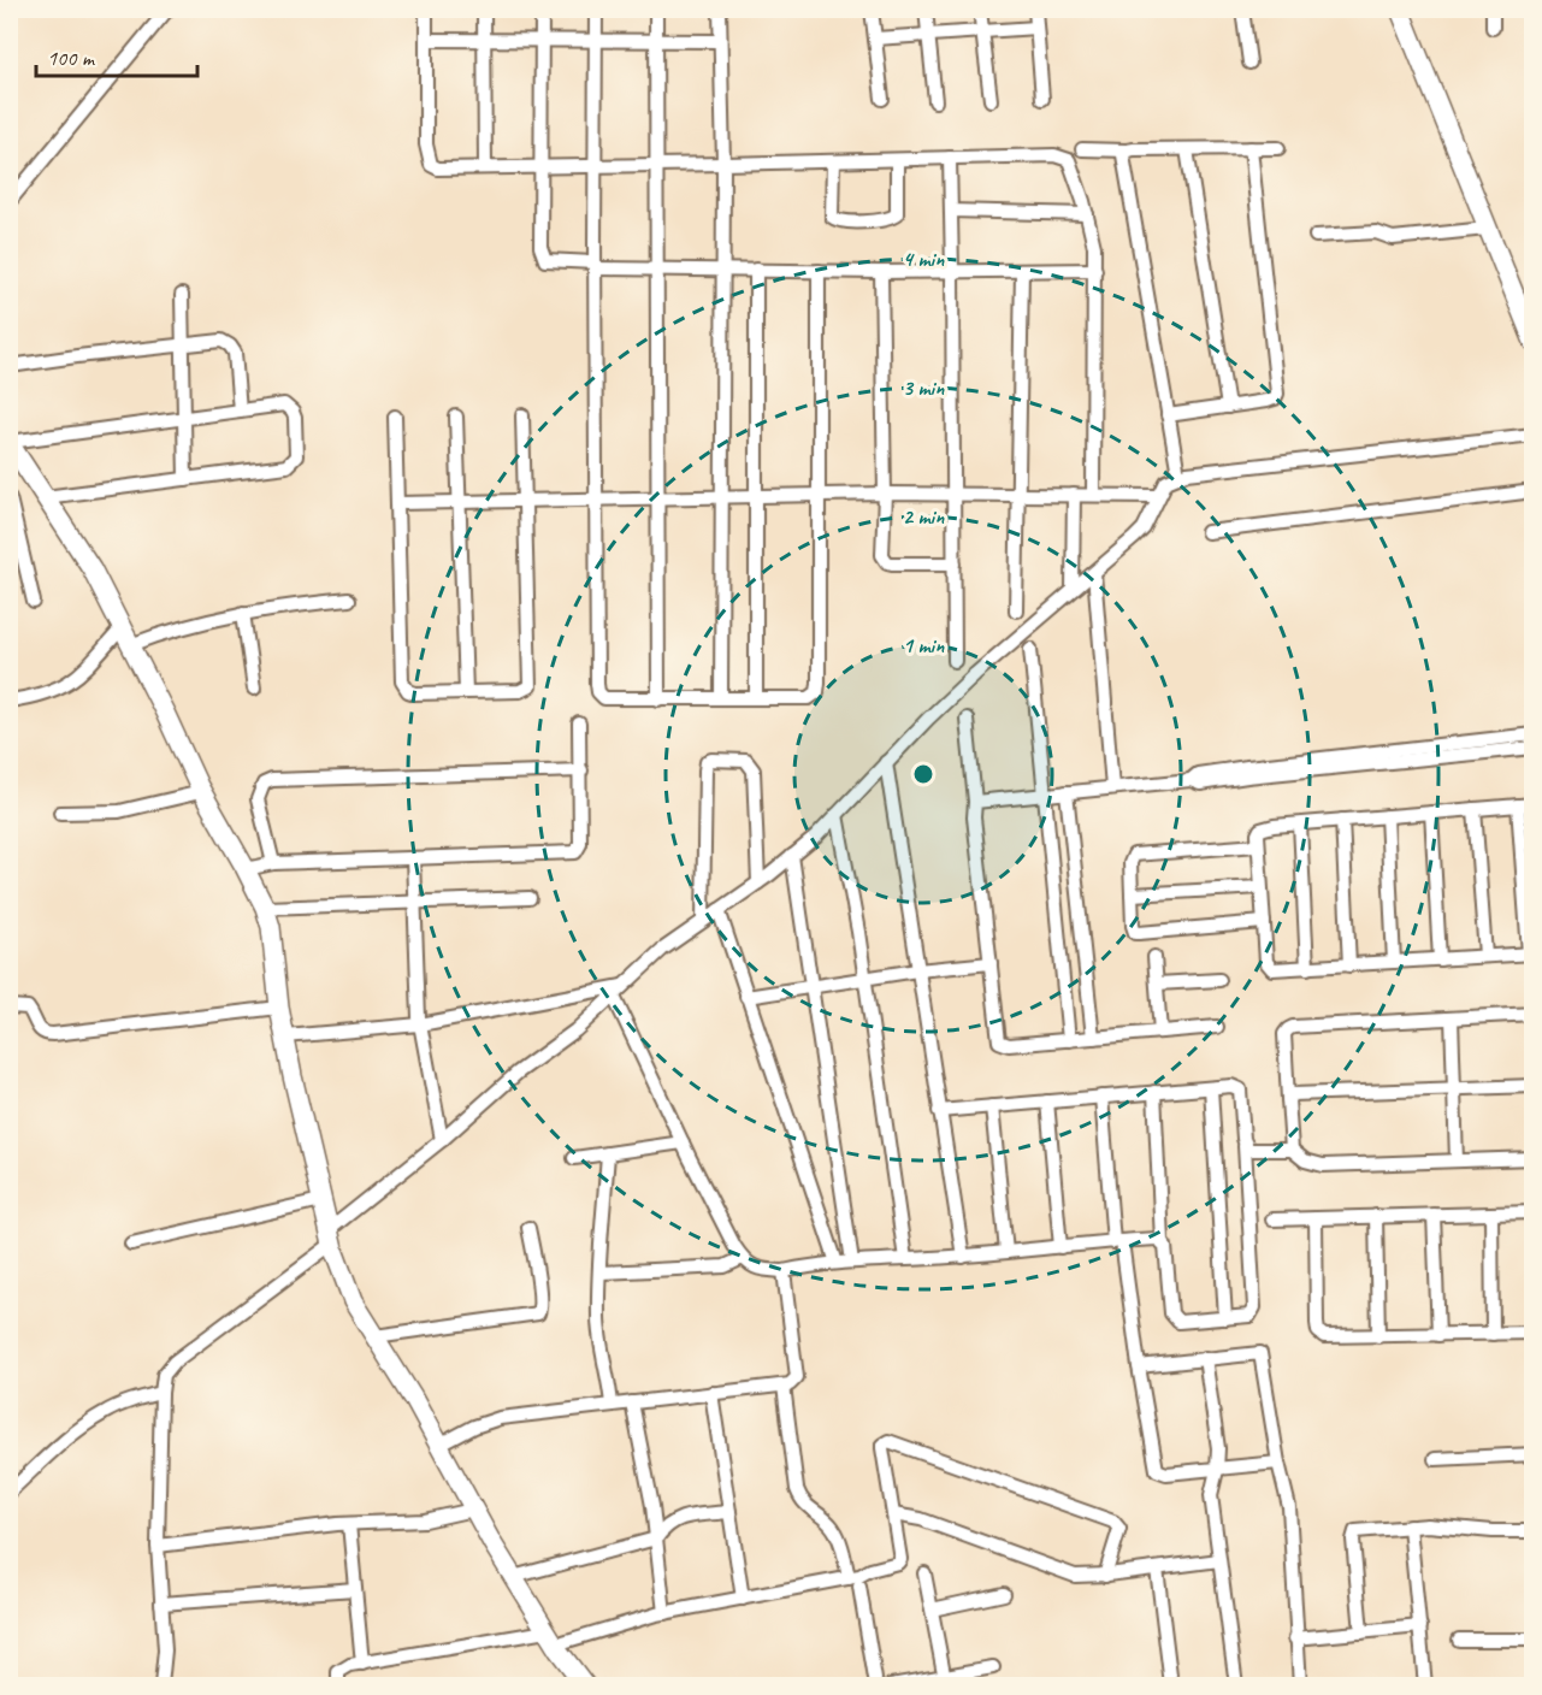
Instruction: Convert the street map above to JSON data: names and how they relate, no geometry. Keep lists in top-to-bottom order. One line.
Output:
{"scale_bar":"100 m","rings":["4 min","3 min","2 min","1 min"]}
